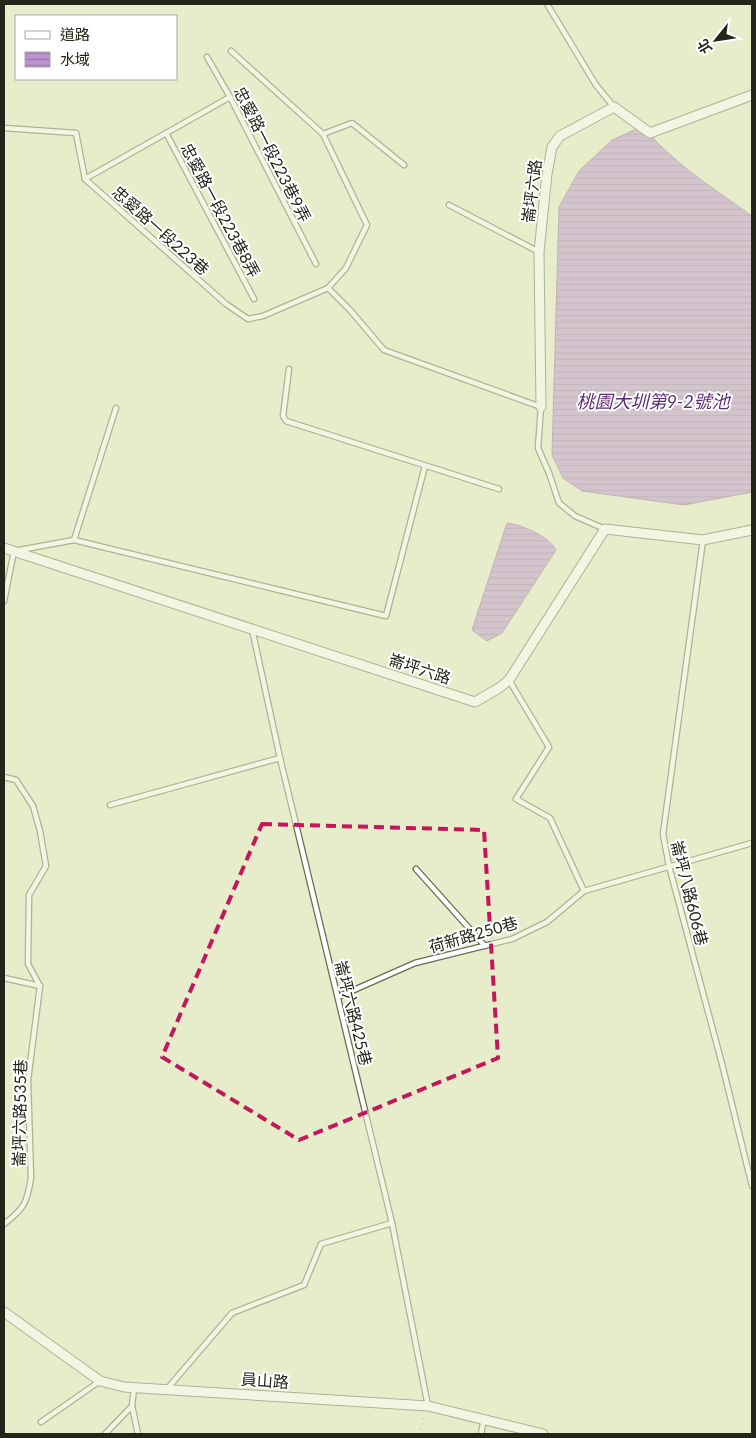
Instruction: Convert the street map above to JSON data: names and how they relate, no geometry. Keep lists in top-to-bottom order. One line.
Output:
{"streets":{"street":["崙坪六路","員山路"],"lane":["忠愛路一段223巷9弄","忠愛路一段223巷8弄","忠愛路一段223巷","崙坪八路606巷","荷新路250巷","崙坪六路425巷","崙坪六路535巷"]},"crossings":[["崙坪六路","崙坪六路425巷"],["崙坪八路606巷","荷新路250巷"],["荷新路250巷","崙坪六路425巷"],["崙坪六路425巷","員山路"]],"water":["桃園大圳第9-2號池"],"legend":["道路","水域"],"north":"bottom left"}
